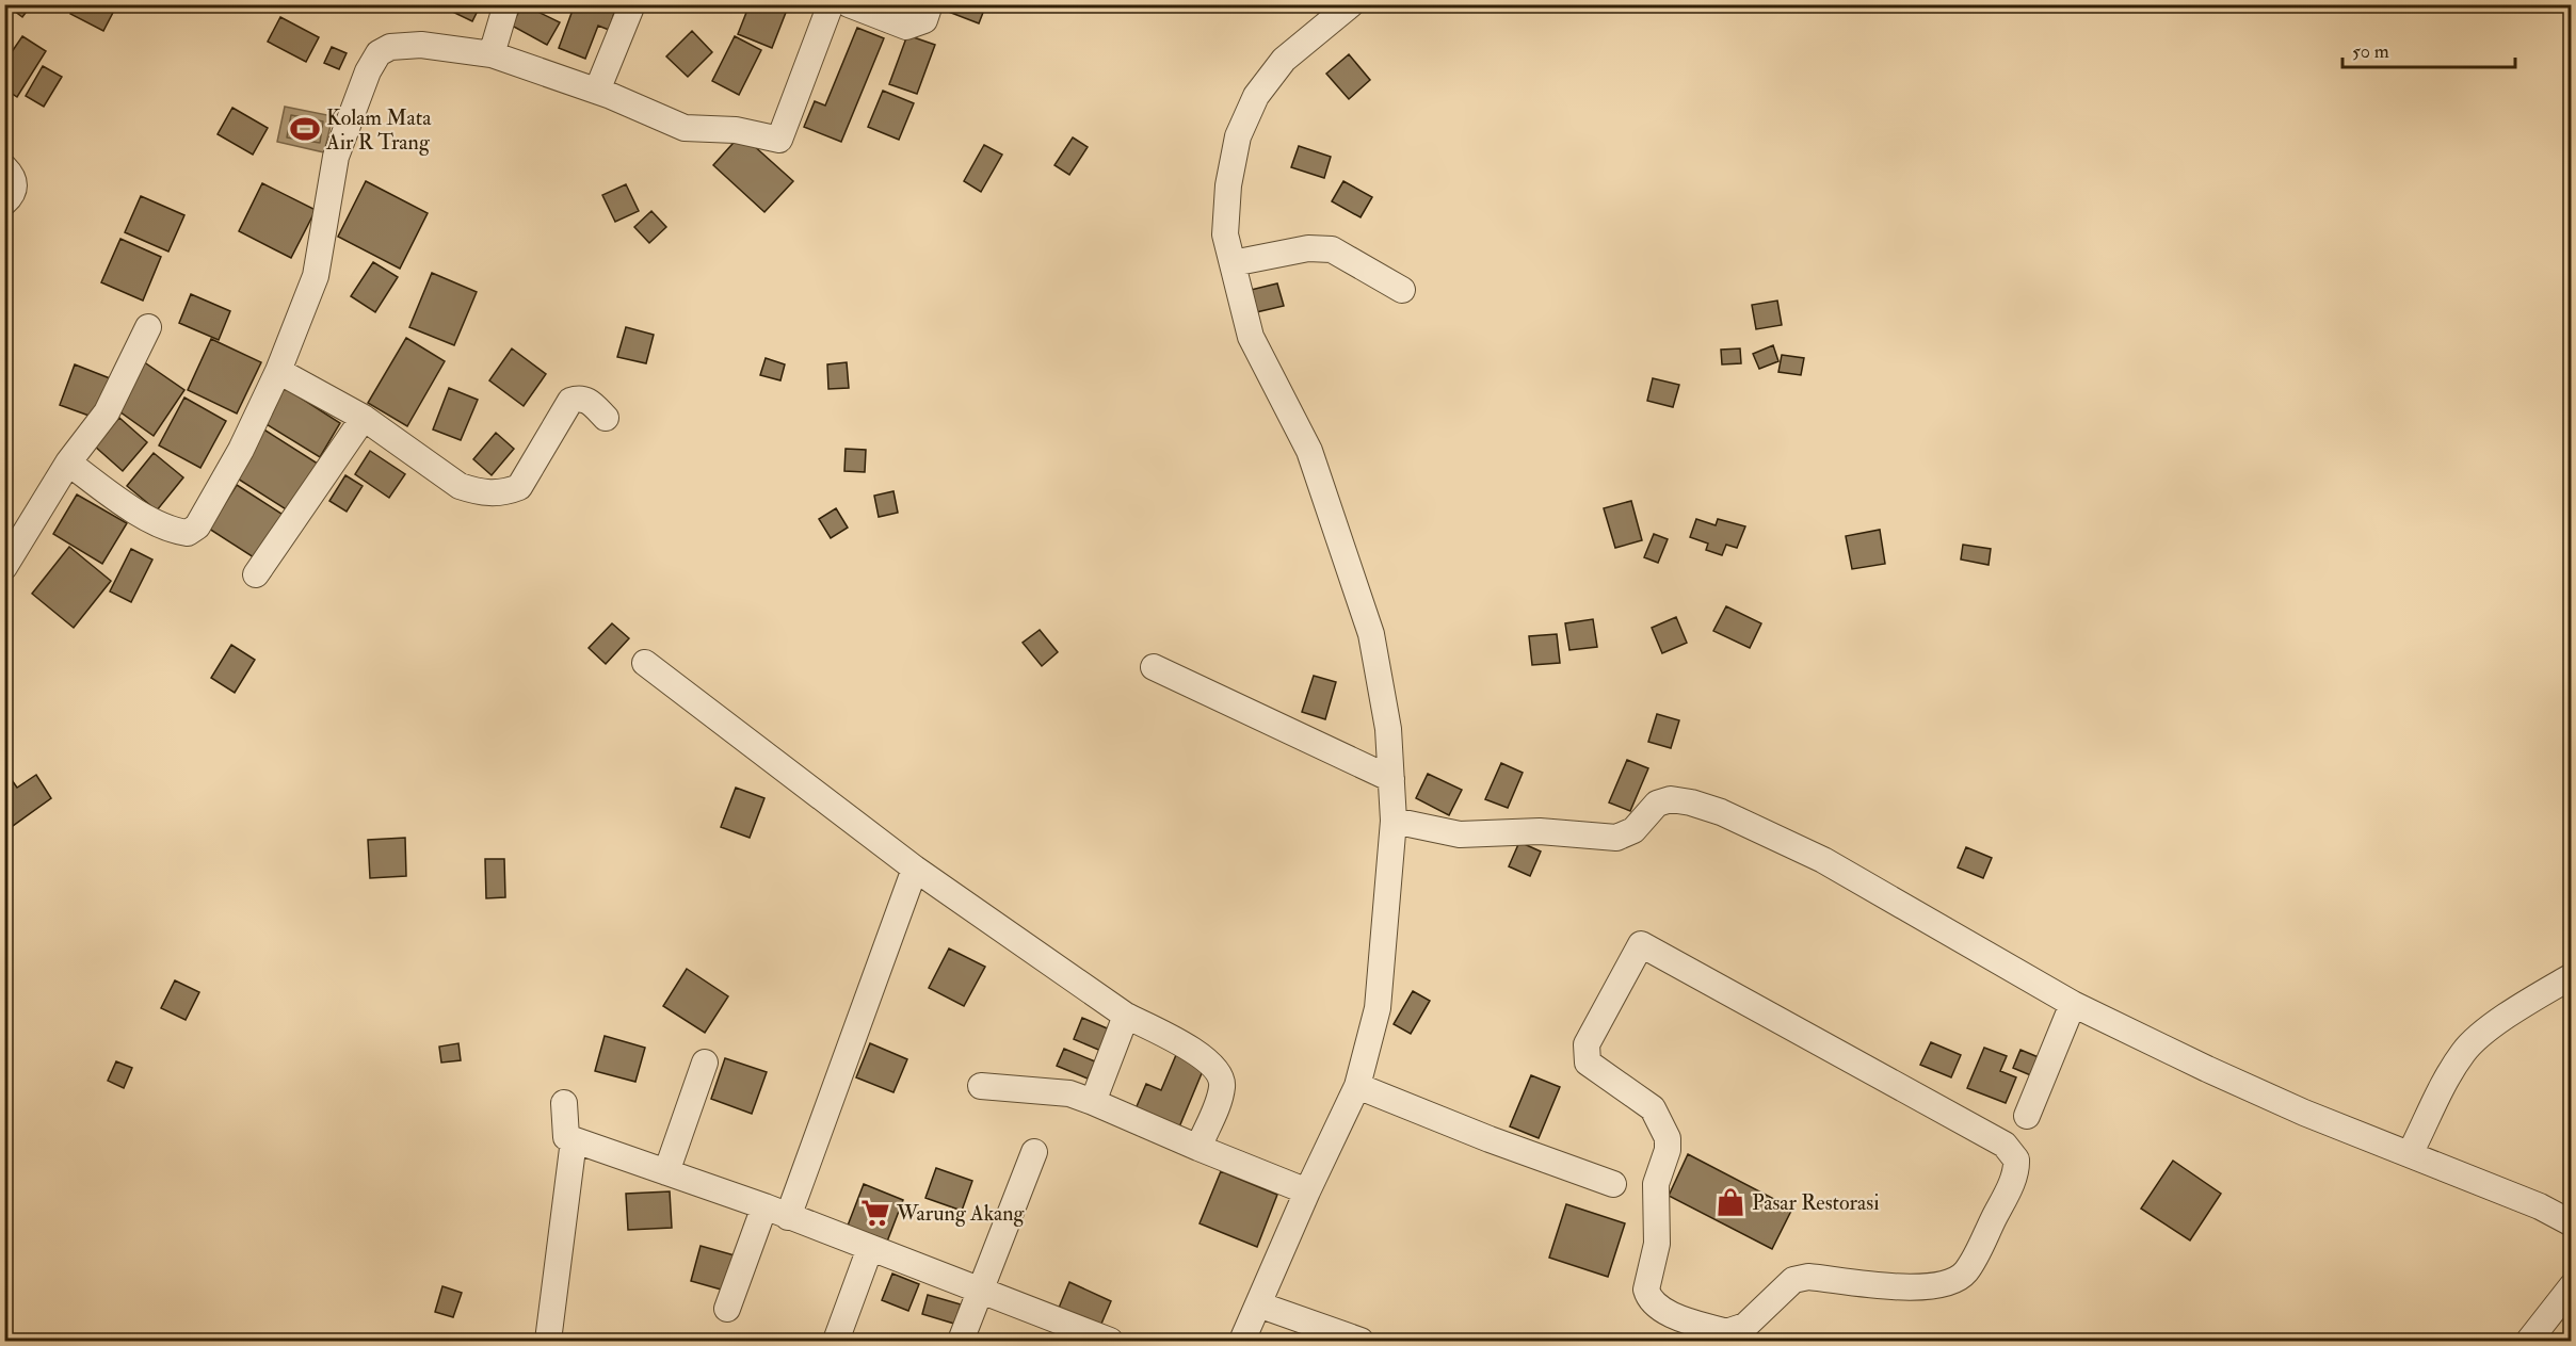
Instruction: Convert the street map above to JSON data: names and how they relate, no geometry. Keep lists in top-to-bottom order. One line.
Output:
{"places":{"sports":["Kolam Mata Air R Trang"],"shop":["Pasar Restorasi"],"supermarket":["Warung Akang"]},"scale_bar":"50 m"}
